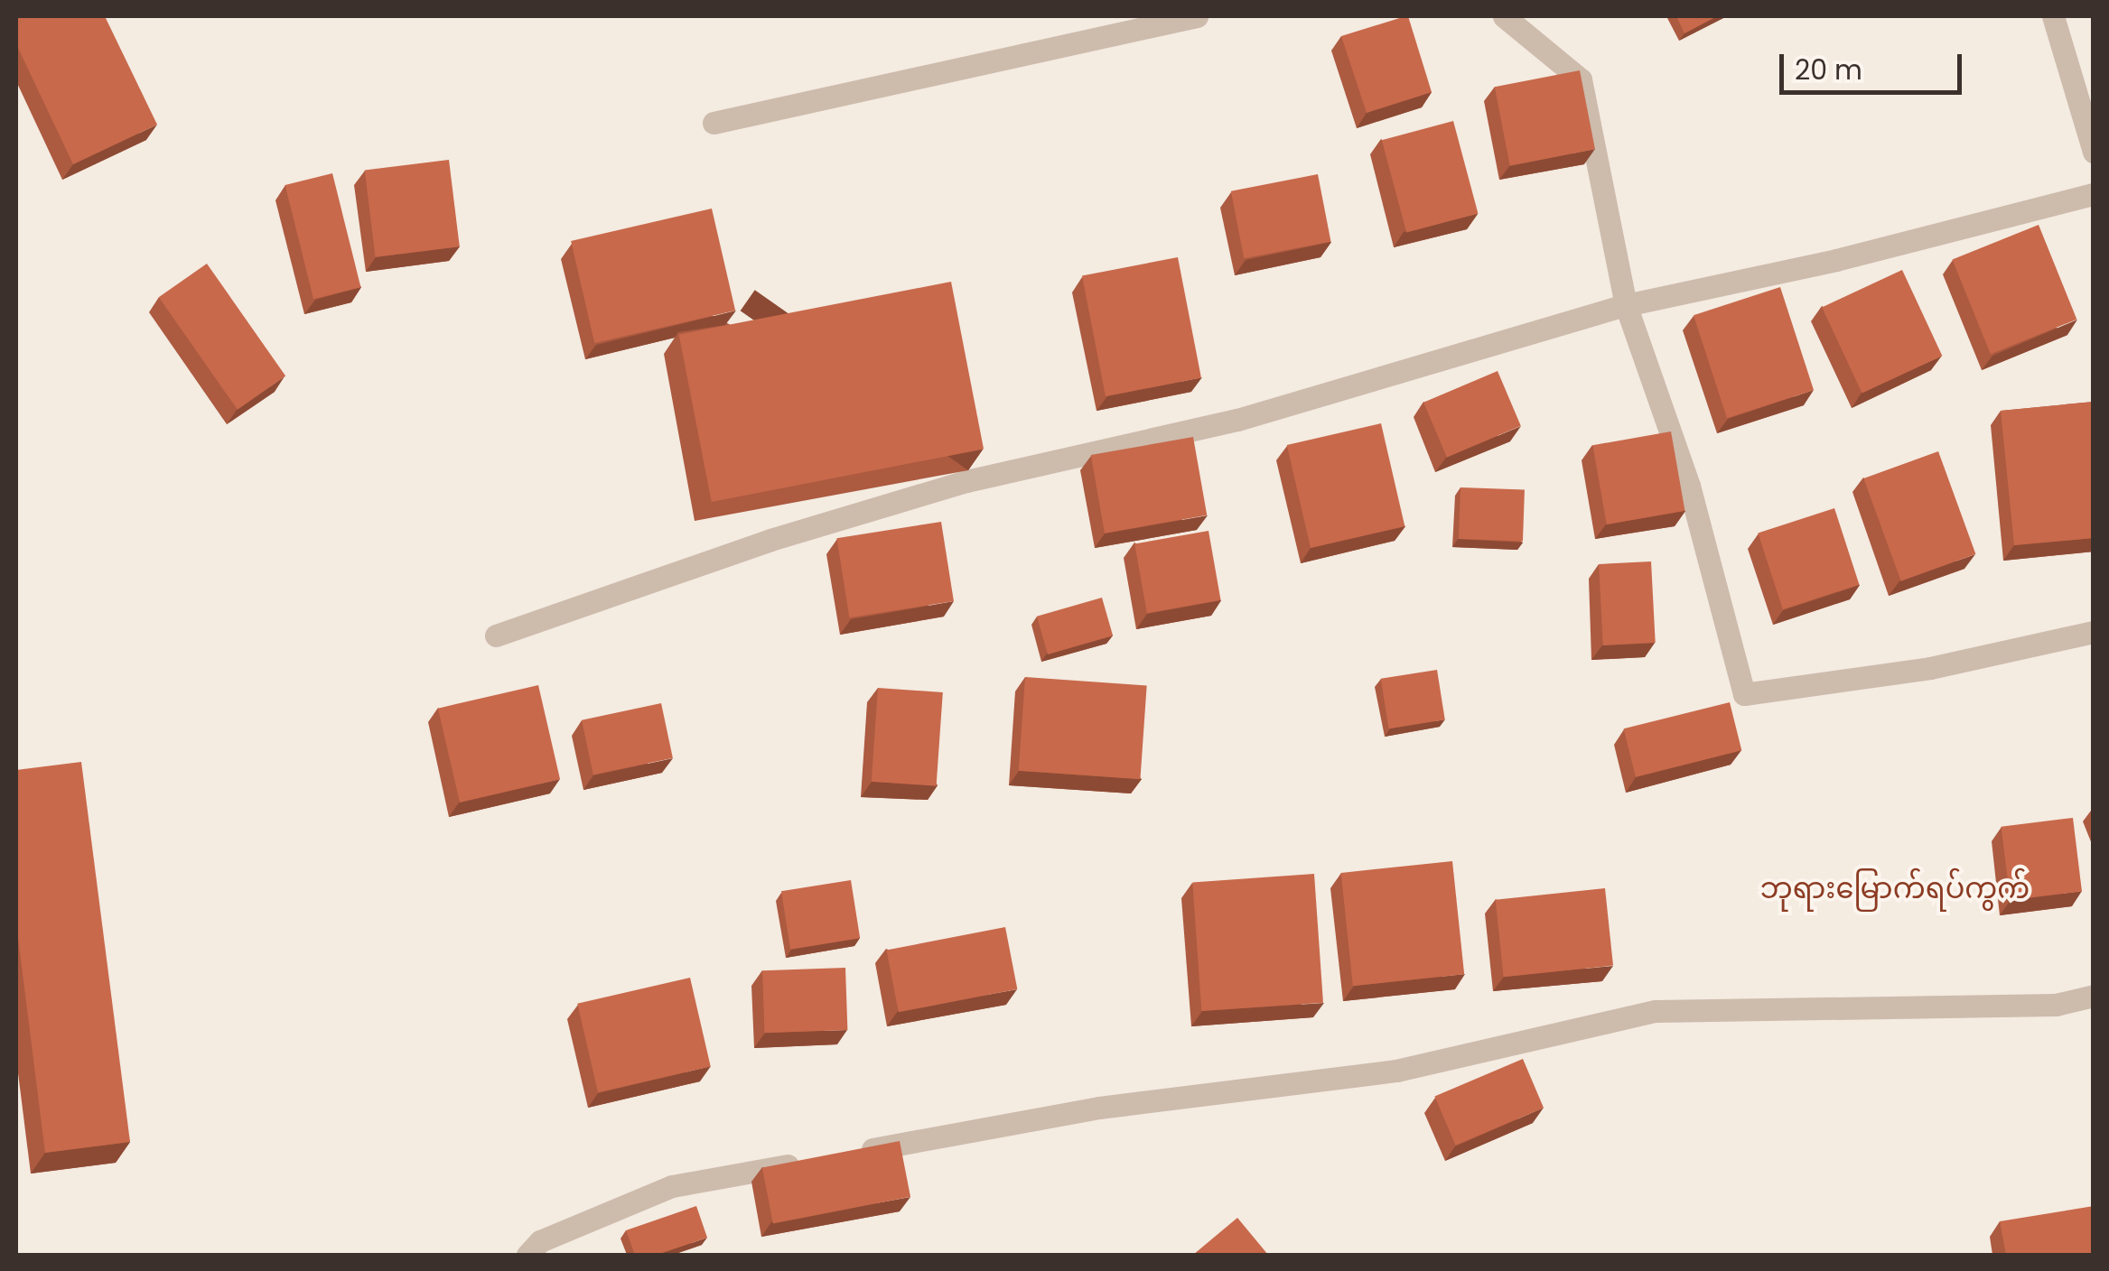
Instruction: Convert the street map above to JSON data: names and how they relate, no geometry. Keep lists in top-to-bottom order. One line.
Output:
{"districts":["ဘုရားမြောက်ရပ်ကွက်"],"scale_bar":"20 m"}
